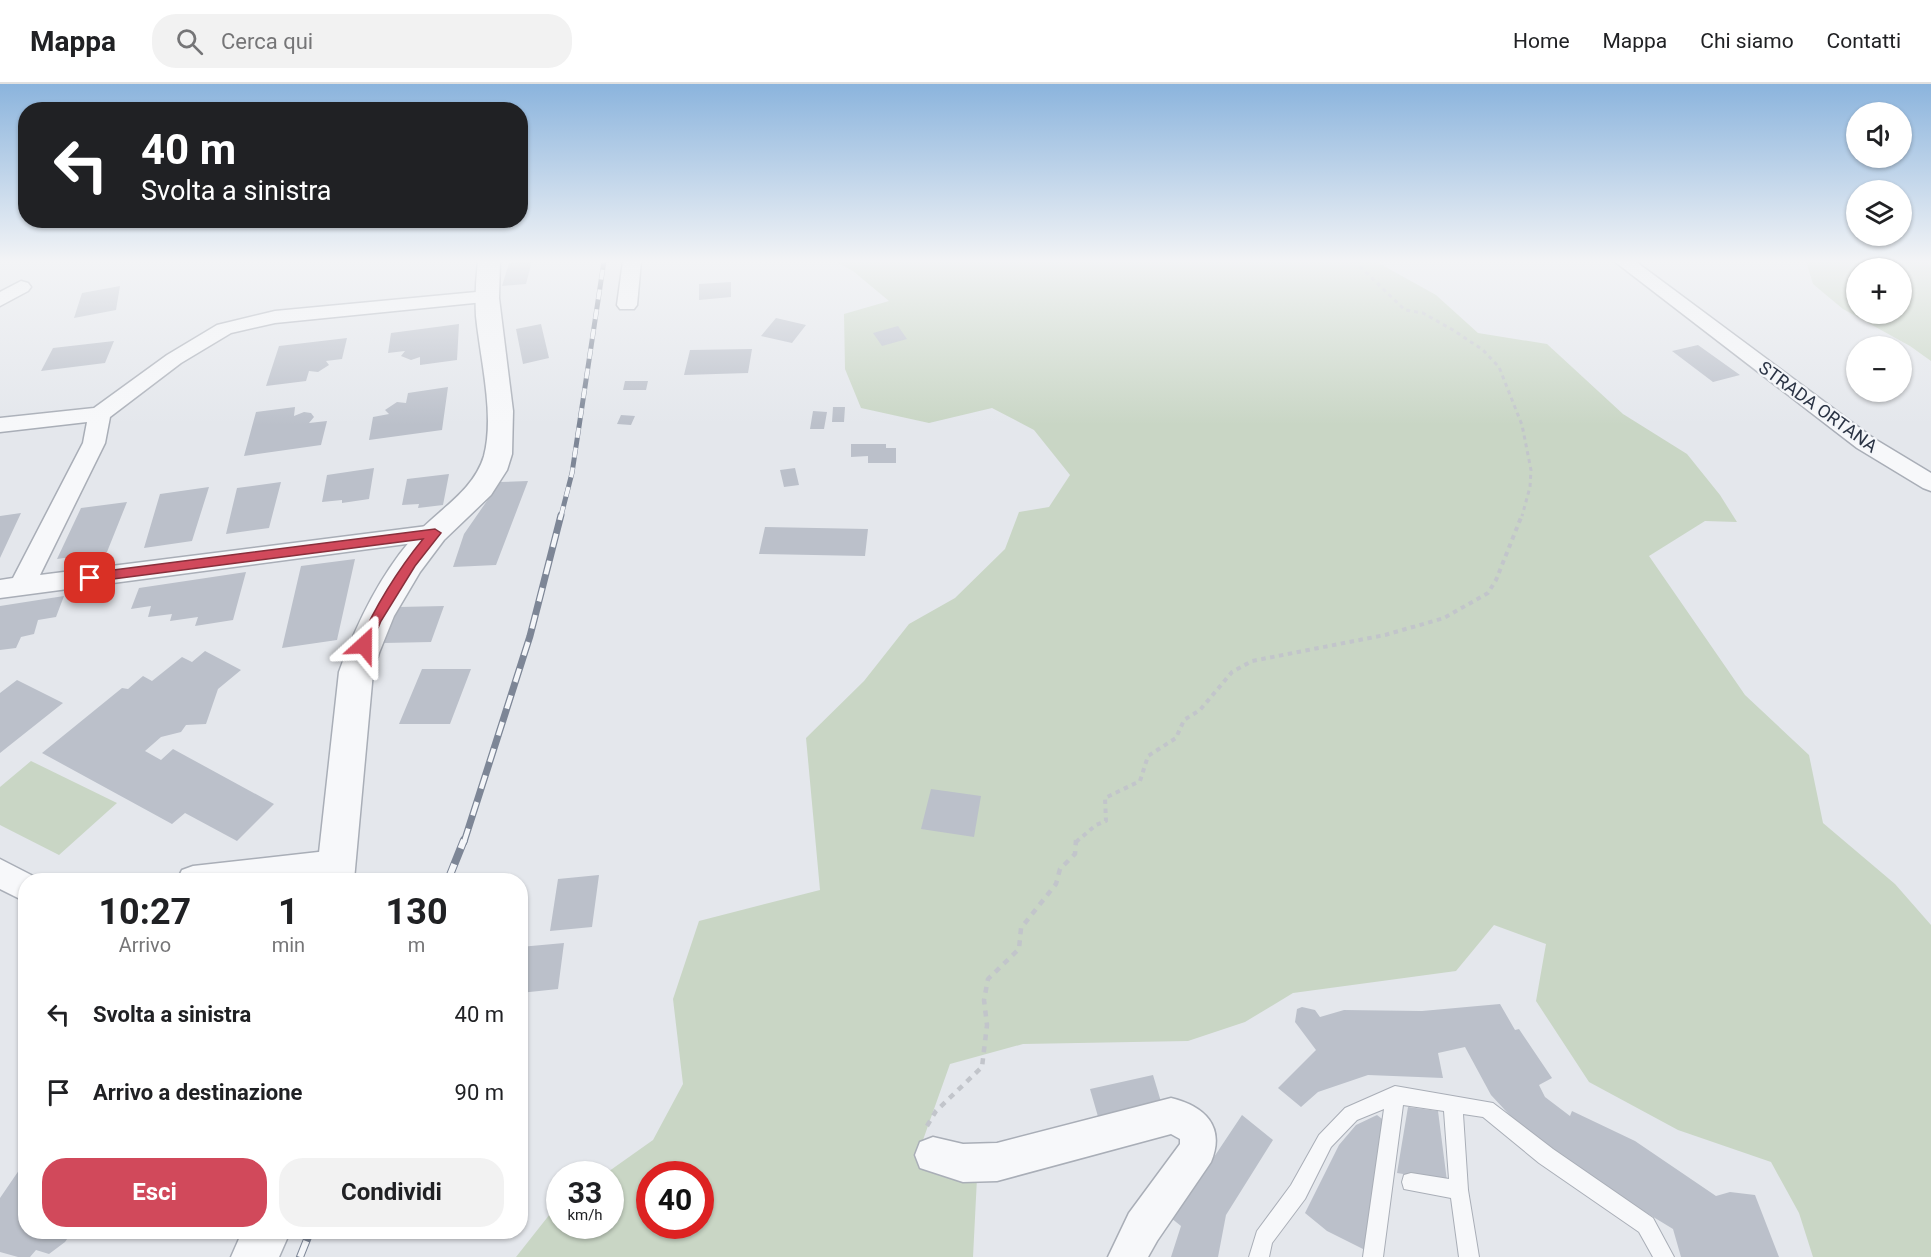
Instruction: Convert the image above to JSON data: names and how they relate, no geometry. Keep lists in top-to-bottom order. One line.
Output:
{"streets":{"street":["STRADA ORTANA"]},"page":{"header":"Mappa","search":"Cerca qui","nav":["Home","Mappa","Chi siamo","Contatti"],"map_buttons":["+","−"],"turn":["40 m","Svolta a sinistra"],"eta":["10:27","Arrivo","1","min","130","m"],"list":[{"name":"Svolta a sinistra","value":"40 m"},{"name":"Arrivo a destinazione","value":"90 m"}],"buttons":["Esci","Condividi"],"speed":"33 km/h","limit":"40"}}
